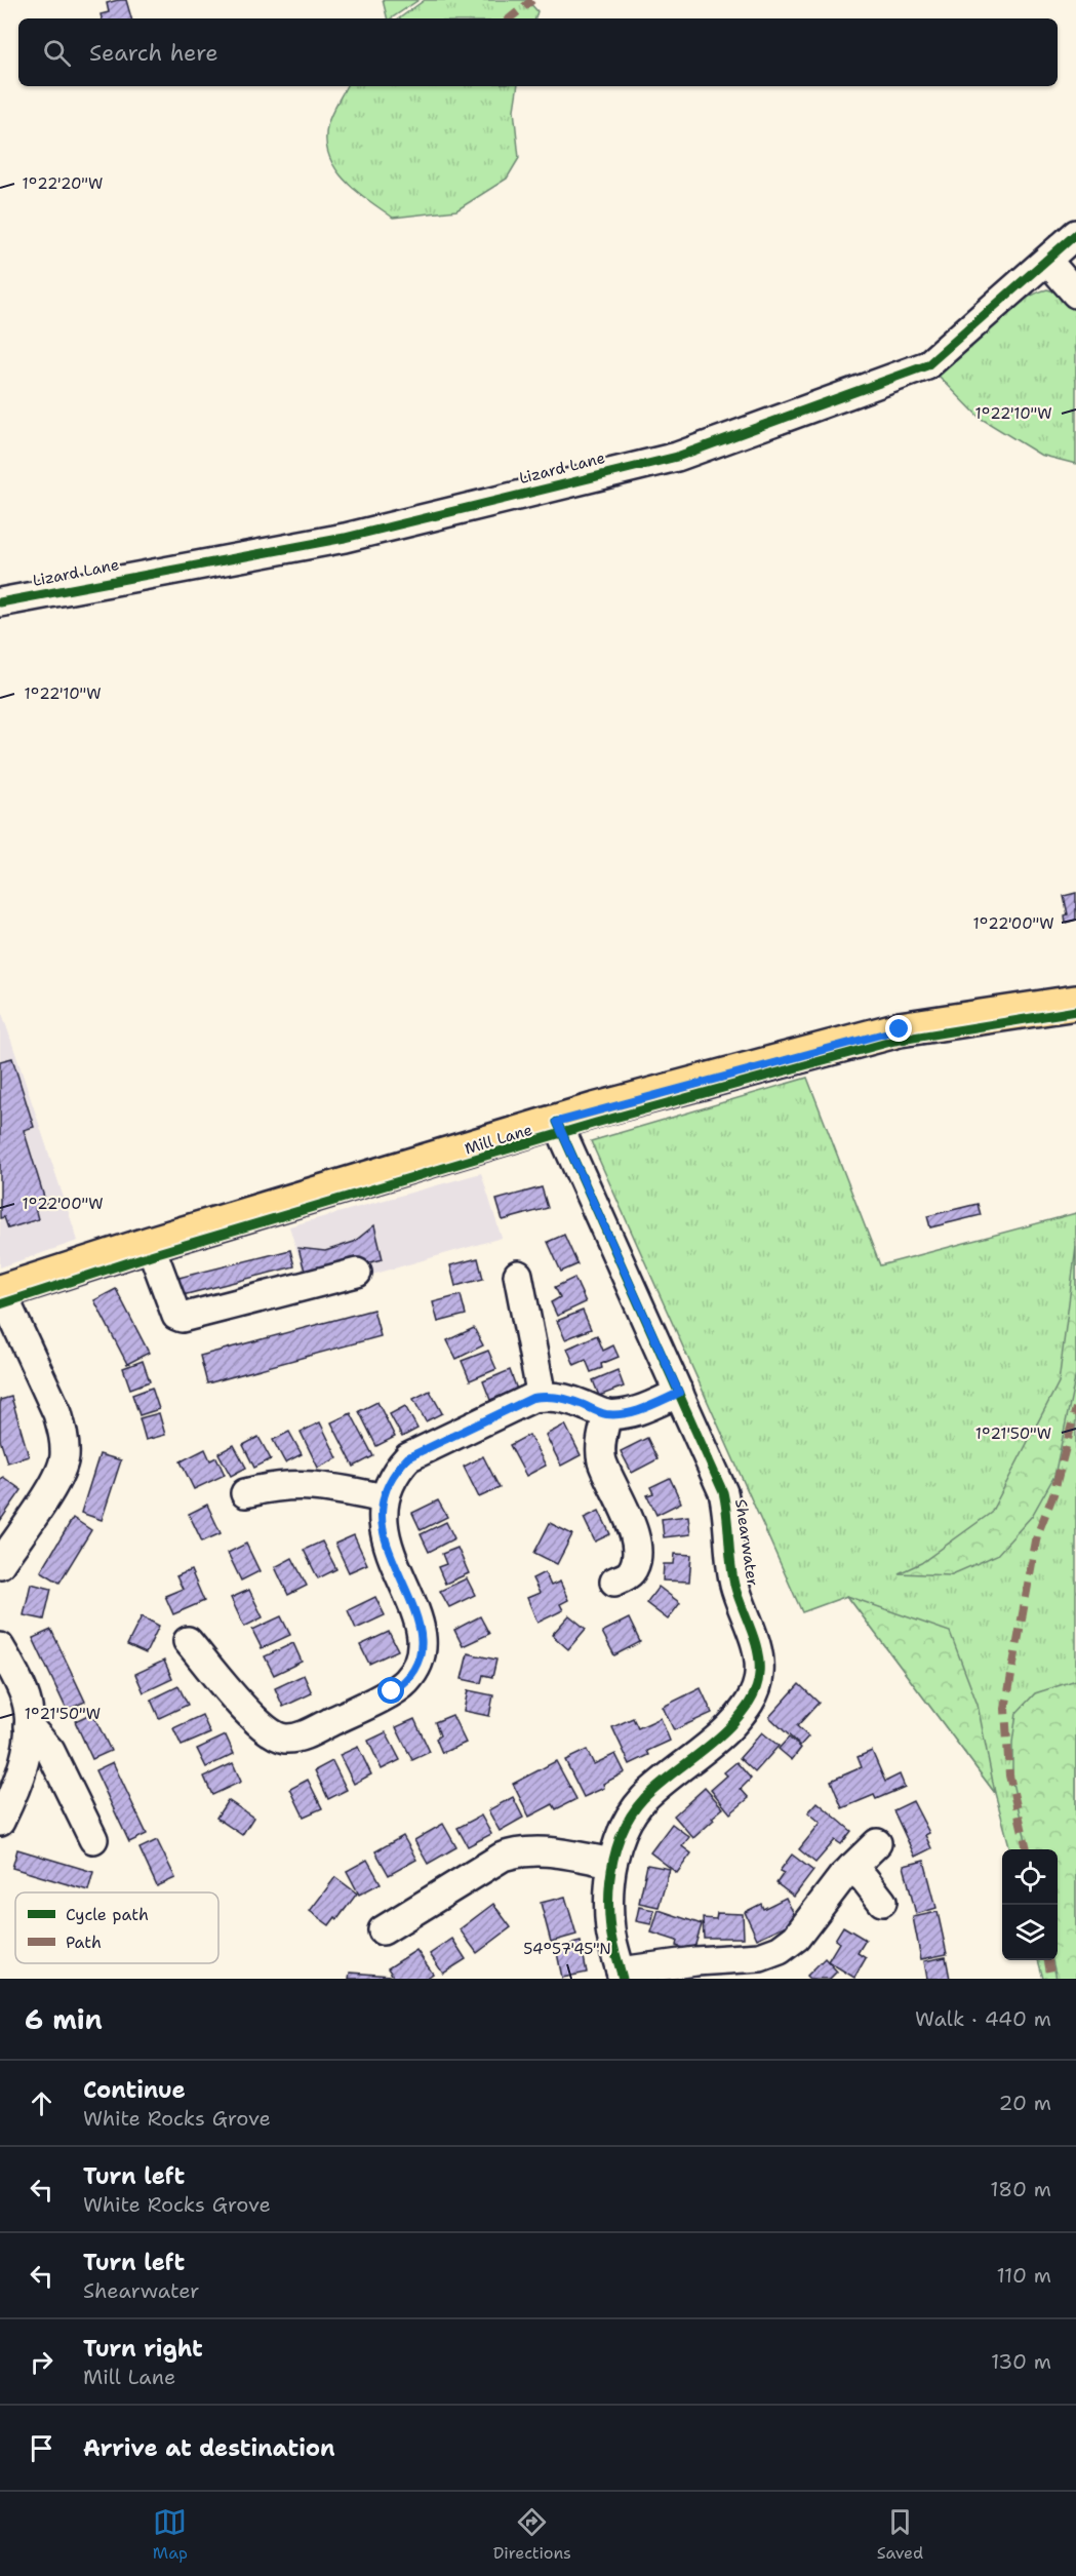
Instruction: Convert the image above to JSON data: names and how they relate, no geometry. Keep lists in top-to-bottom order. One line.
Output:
{"streets":{"main road":["Mill Lane"],"street":["Lizard Lane","Shearwater"]},"crossings":[["Mill Lane","Shearwater"]],"legend":["Cycle path","Path"],"page":{"search":"Search here","heading":["6 min","Walk · 440 m"],"list":[["Continue","White Rocks Grove","20 m"],["Turn left","White Rocks Grove","180 m"],["Turn left","Shearwater","110 m"],["Turn right","Mill Lane","130 m"],"Arrive at destination"],"nav":["Map","Directions","Saved"]},"coordinates":["1°22'20\"W","1°22'10\"W","1°22'00\"W","1°21'50\"W","54°57'45\"N"]}
